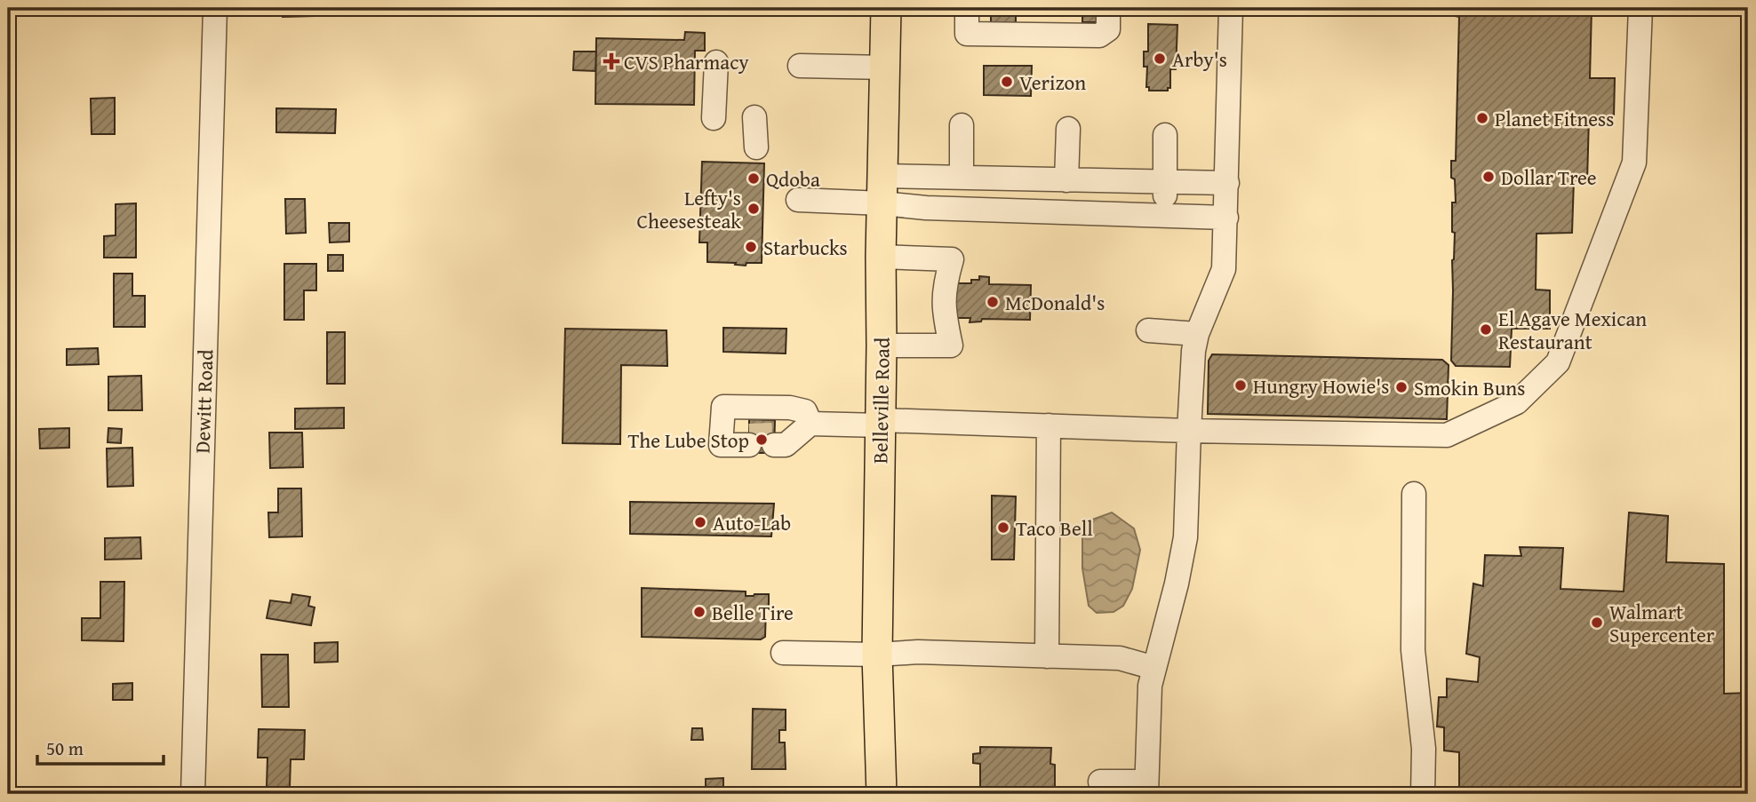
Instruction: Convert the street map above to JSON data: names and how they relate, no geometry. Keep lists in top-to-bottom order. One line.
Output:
{"streets":{"main road":["Belleville Road"],"street":["Dewitt Road"]},"places":{"other":["Arby's","Verizon","Planet Fitness","Dollar Tree","Qdoba","Lefty's Cheesesteak","Starbucks","McDonald's","El Agave Mexican Restaurant","Hungry Howie's","Smokin Buns","The Lube Stop","Auto-Lab","Taco Bell","Belle Tire","Walmart Supercenter"],"health":["CVS Pharmacy"]},"scale_bar":"50 m"}
